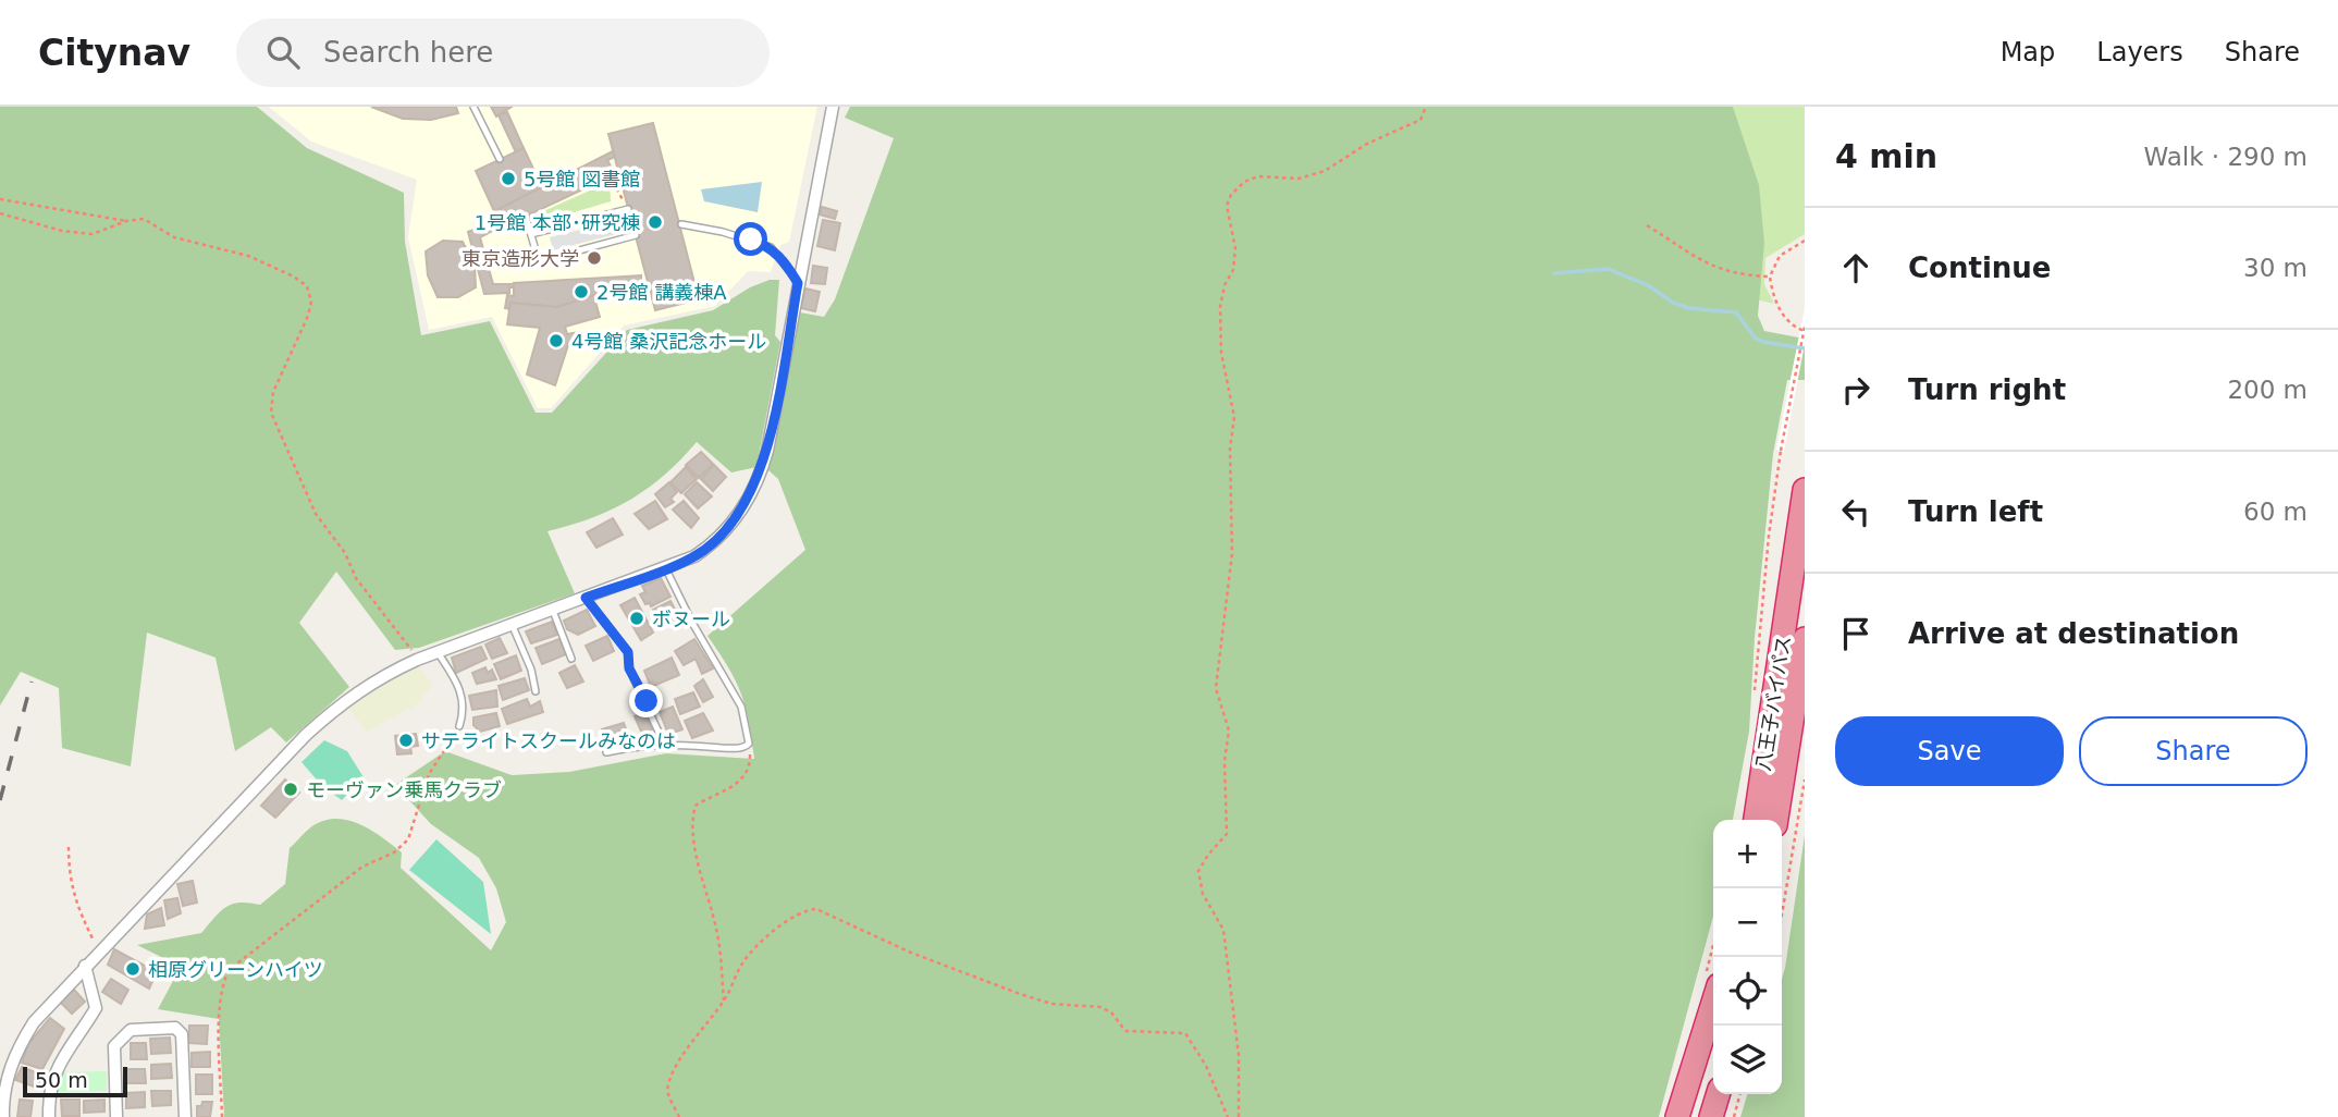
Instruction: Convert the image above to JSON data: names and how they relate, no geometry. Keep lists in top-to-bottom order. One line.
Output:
{"streets":{"highway":["八王子バイパス"]},"places":["5号館 図書館","1号館 本部･研究棟","東京造形大学","2号館 講義棟A","4号館 桑沢記念ホール","ボヌール","サテライトスクールみなのは","モーヴァン乗馬クラブ","相原グリーンハイツ"],"scale_bar":"50 m","page":{"header":"Citynav","search":"Search here","nav":["Map","Layers","Share"],"heading":["4 min","Walk · 290 m"],"list":[["Continue","30 m"],["Turn right","200 m"],["Turn left","60 m"],"Arrive at destination"],"buttons":["Save","Share"],"map_buttons":["+","−"],"scale":"50 m"}}
